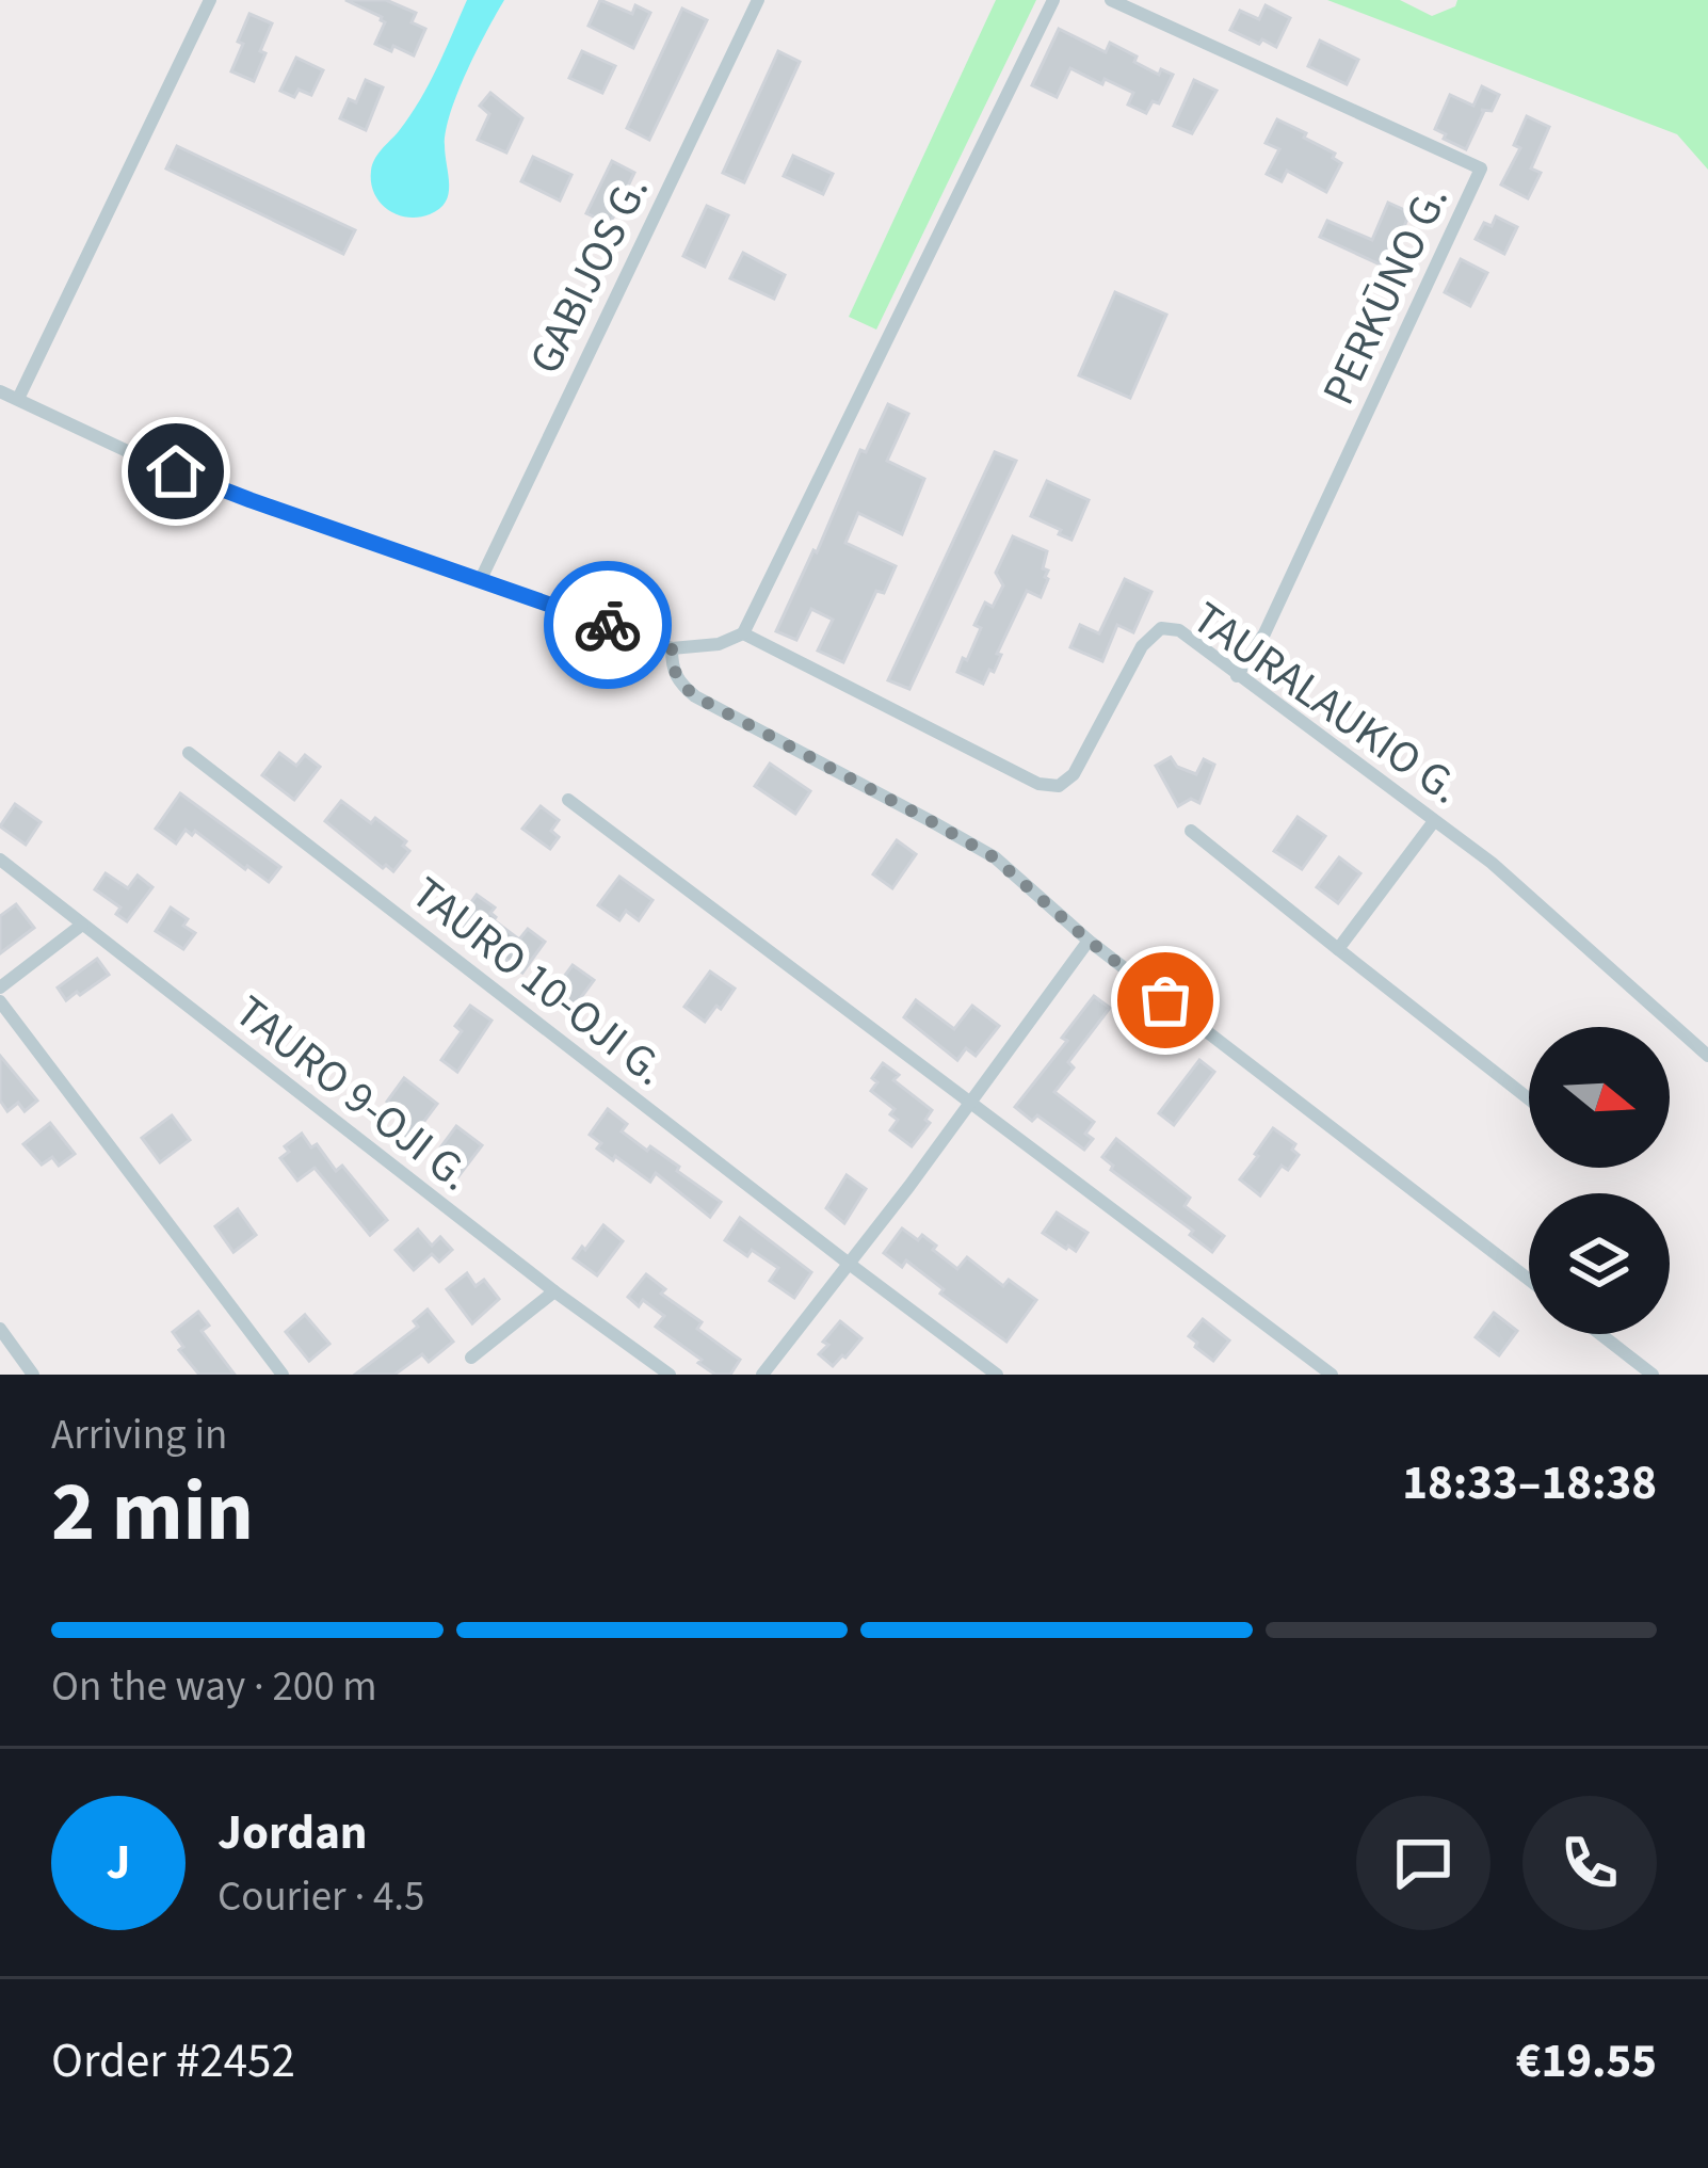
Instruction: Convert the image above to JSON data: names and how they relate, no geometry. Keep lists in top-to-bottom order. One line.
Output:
{"streets":{"street":["GABIJOS G.","PERKŪNO G.","TAURALAUKIO G.","TAURO 10-OJI G.","TAURO 9-OJI G."]},"crossings":[["PERKŪNO G.","TAURALAUKIO G."]],"north":"right","page":{"heading":["2 min","Arriving in","18:33–18:38"],"panel":["Jordan","Courier · 4.5","Order #2452","€19.55"],"bar":"On the way · 200 m","round":"J"}}
